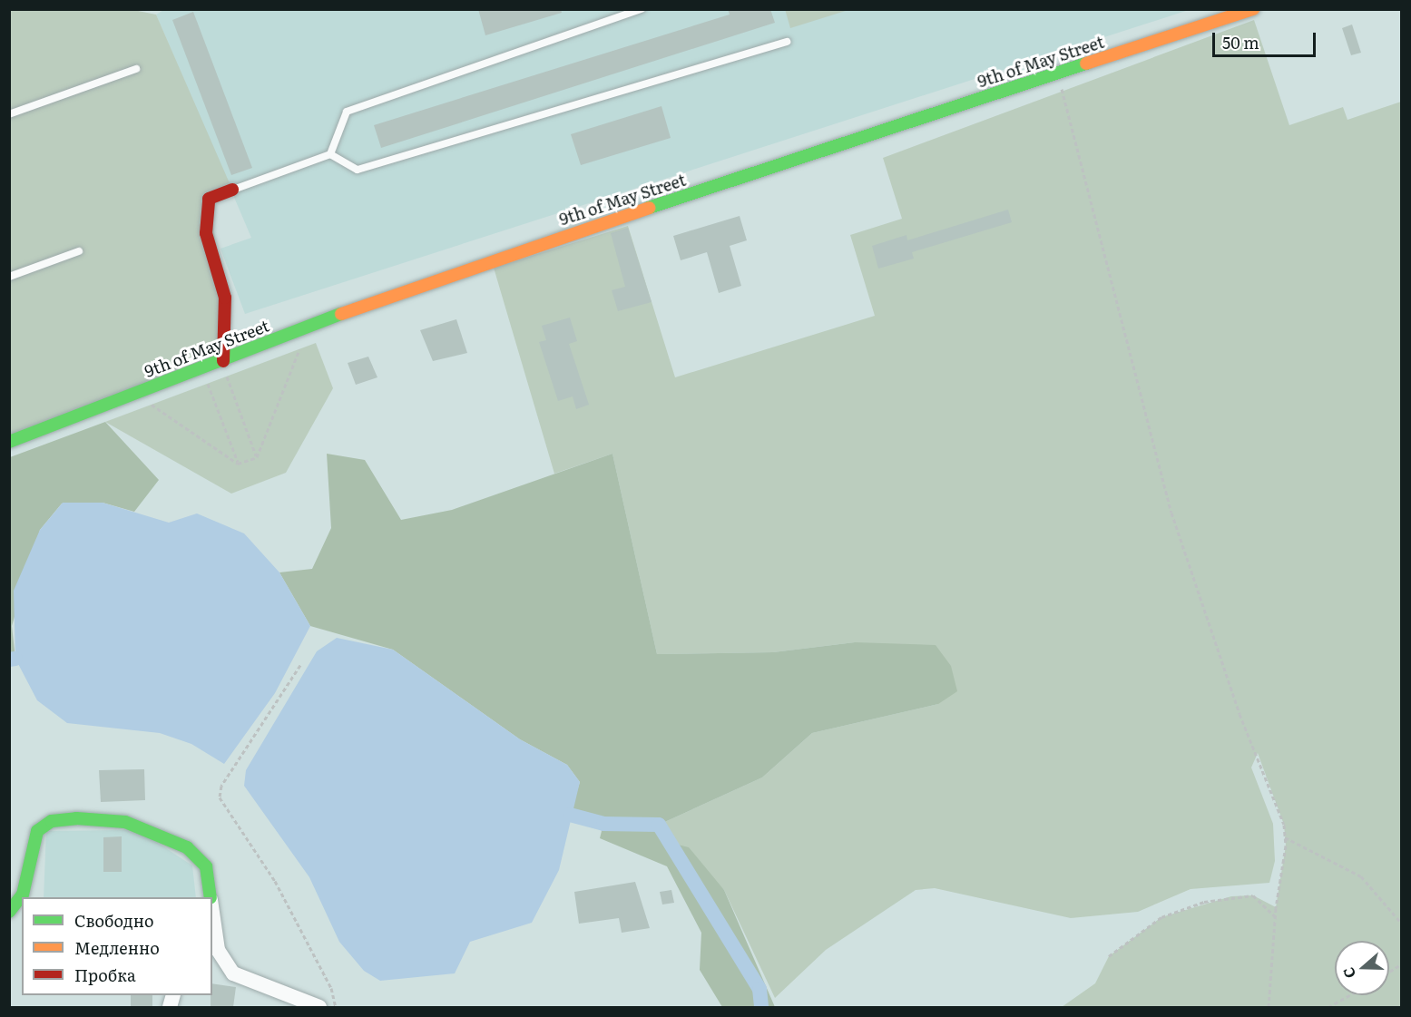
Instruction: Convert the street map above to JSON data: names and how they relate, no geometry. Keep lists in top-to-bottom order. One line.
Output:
{"streets":{"street":["9th of May Street"]},"legend":["Свободно","Медленно","Пробка"],"scale_bar":"50 m","north":"left"}
